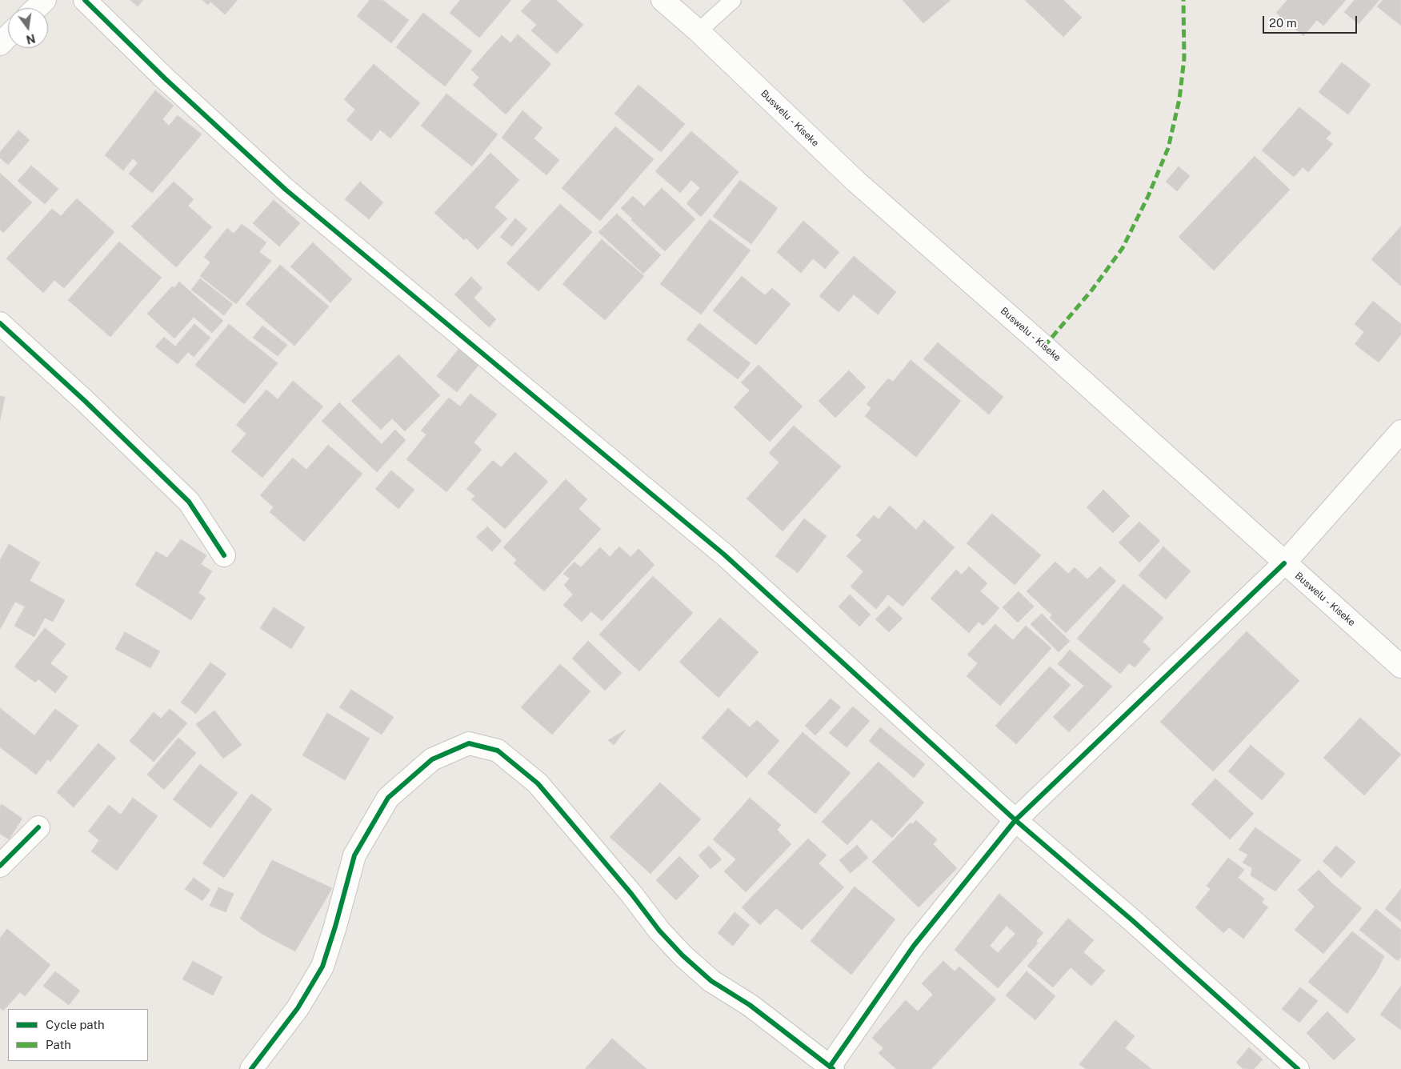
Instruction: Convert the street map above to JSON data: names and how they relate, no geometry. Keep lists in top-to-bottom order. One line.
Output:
{"streets":{"street":["Buswelu - Kiseke"]},"legend":["Cycle path","Path"],"scale_bar":"20 m","north":"bottom"}
